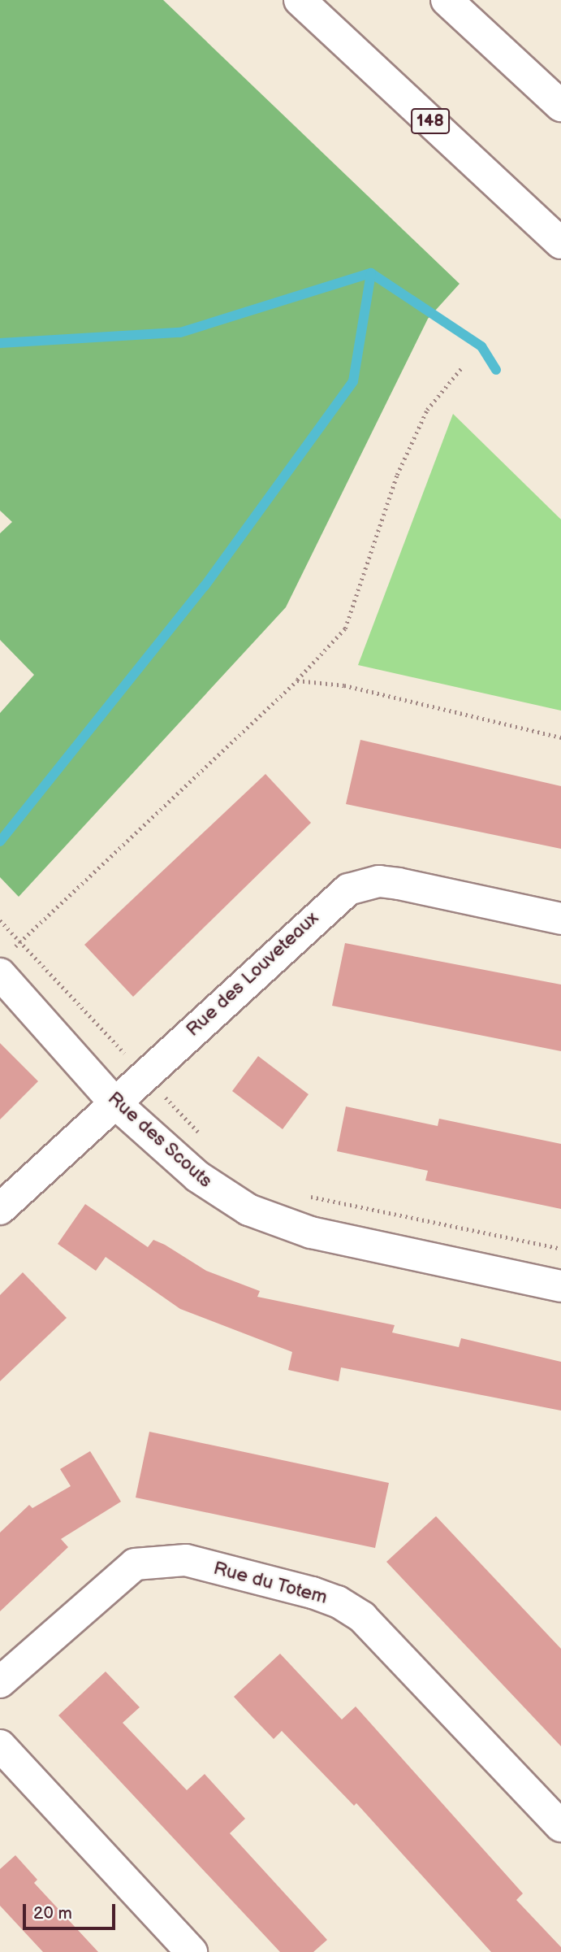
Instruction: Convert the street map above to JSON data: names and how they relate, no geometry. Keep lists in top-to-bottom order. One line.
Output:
{"streets":{"main road":["148","Rue des Louveteaux","Rue des Scouts","Rue du Totem"]},"crossings":[["Rue des Louveteaux","Rue des Scouts"]],"scale_bar":"20 m"}
